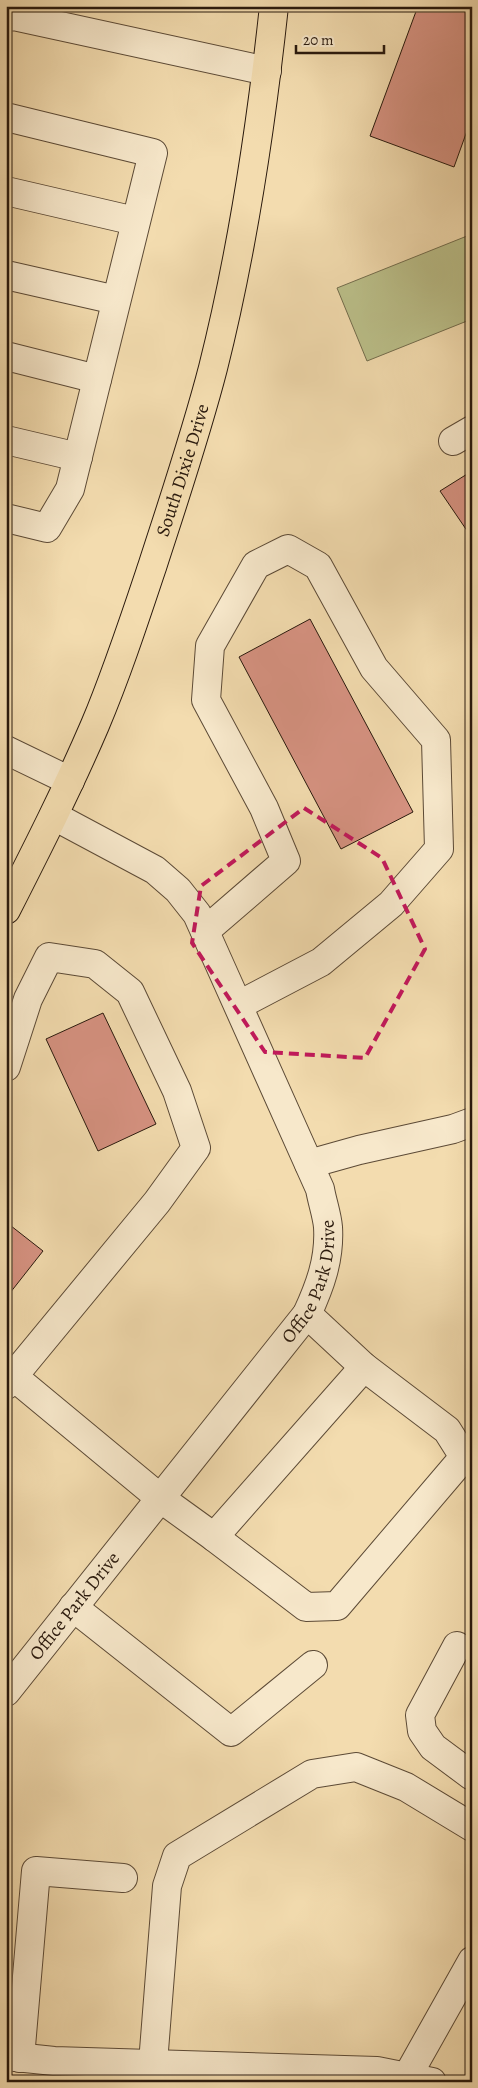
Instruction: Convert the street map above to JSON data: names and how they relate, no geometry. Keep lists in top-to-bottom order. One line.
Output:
{"streets":{"main road":["South Dixie Drive"],"street":["Office Park Drive"]},"crossings":[["South Dixie Drive","Office Park Drive"]],"scale_bar":"20 m"}
